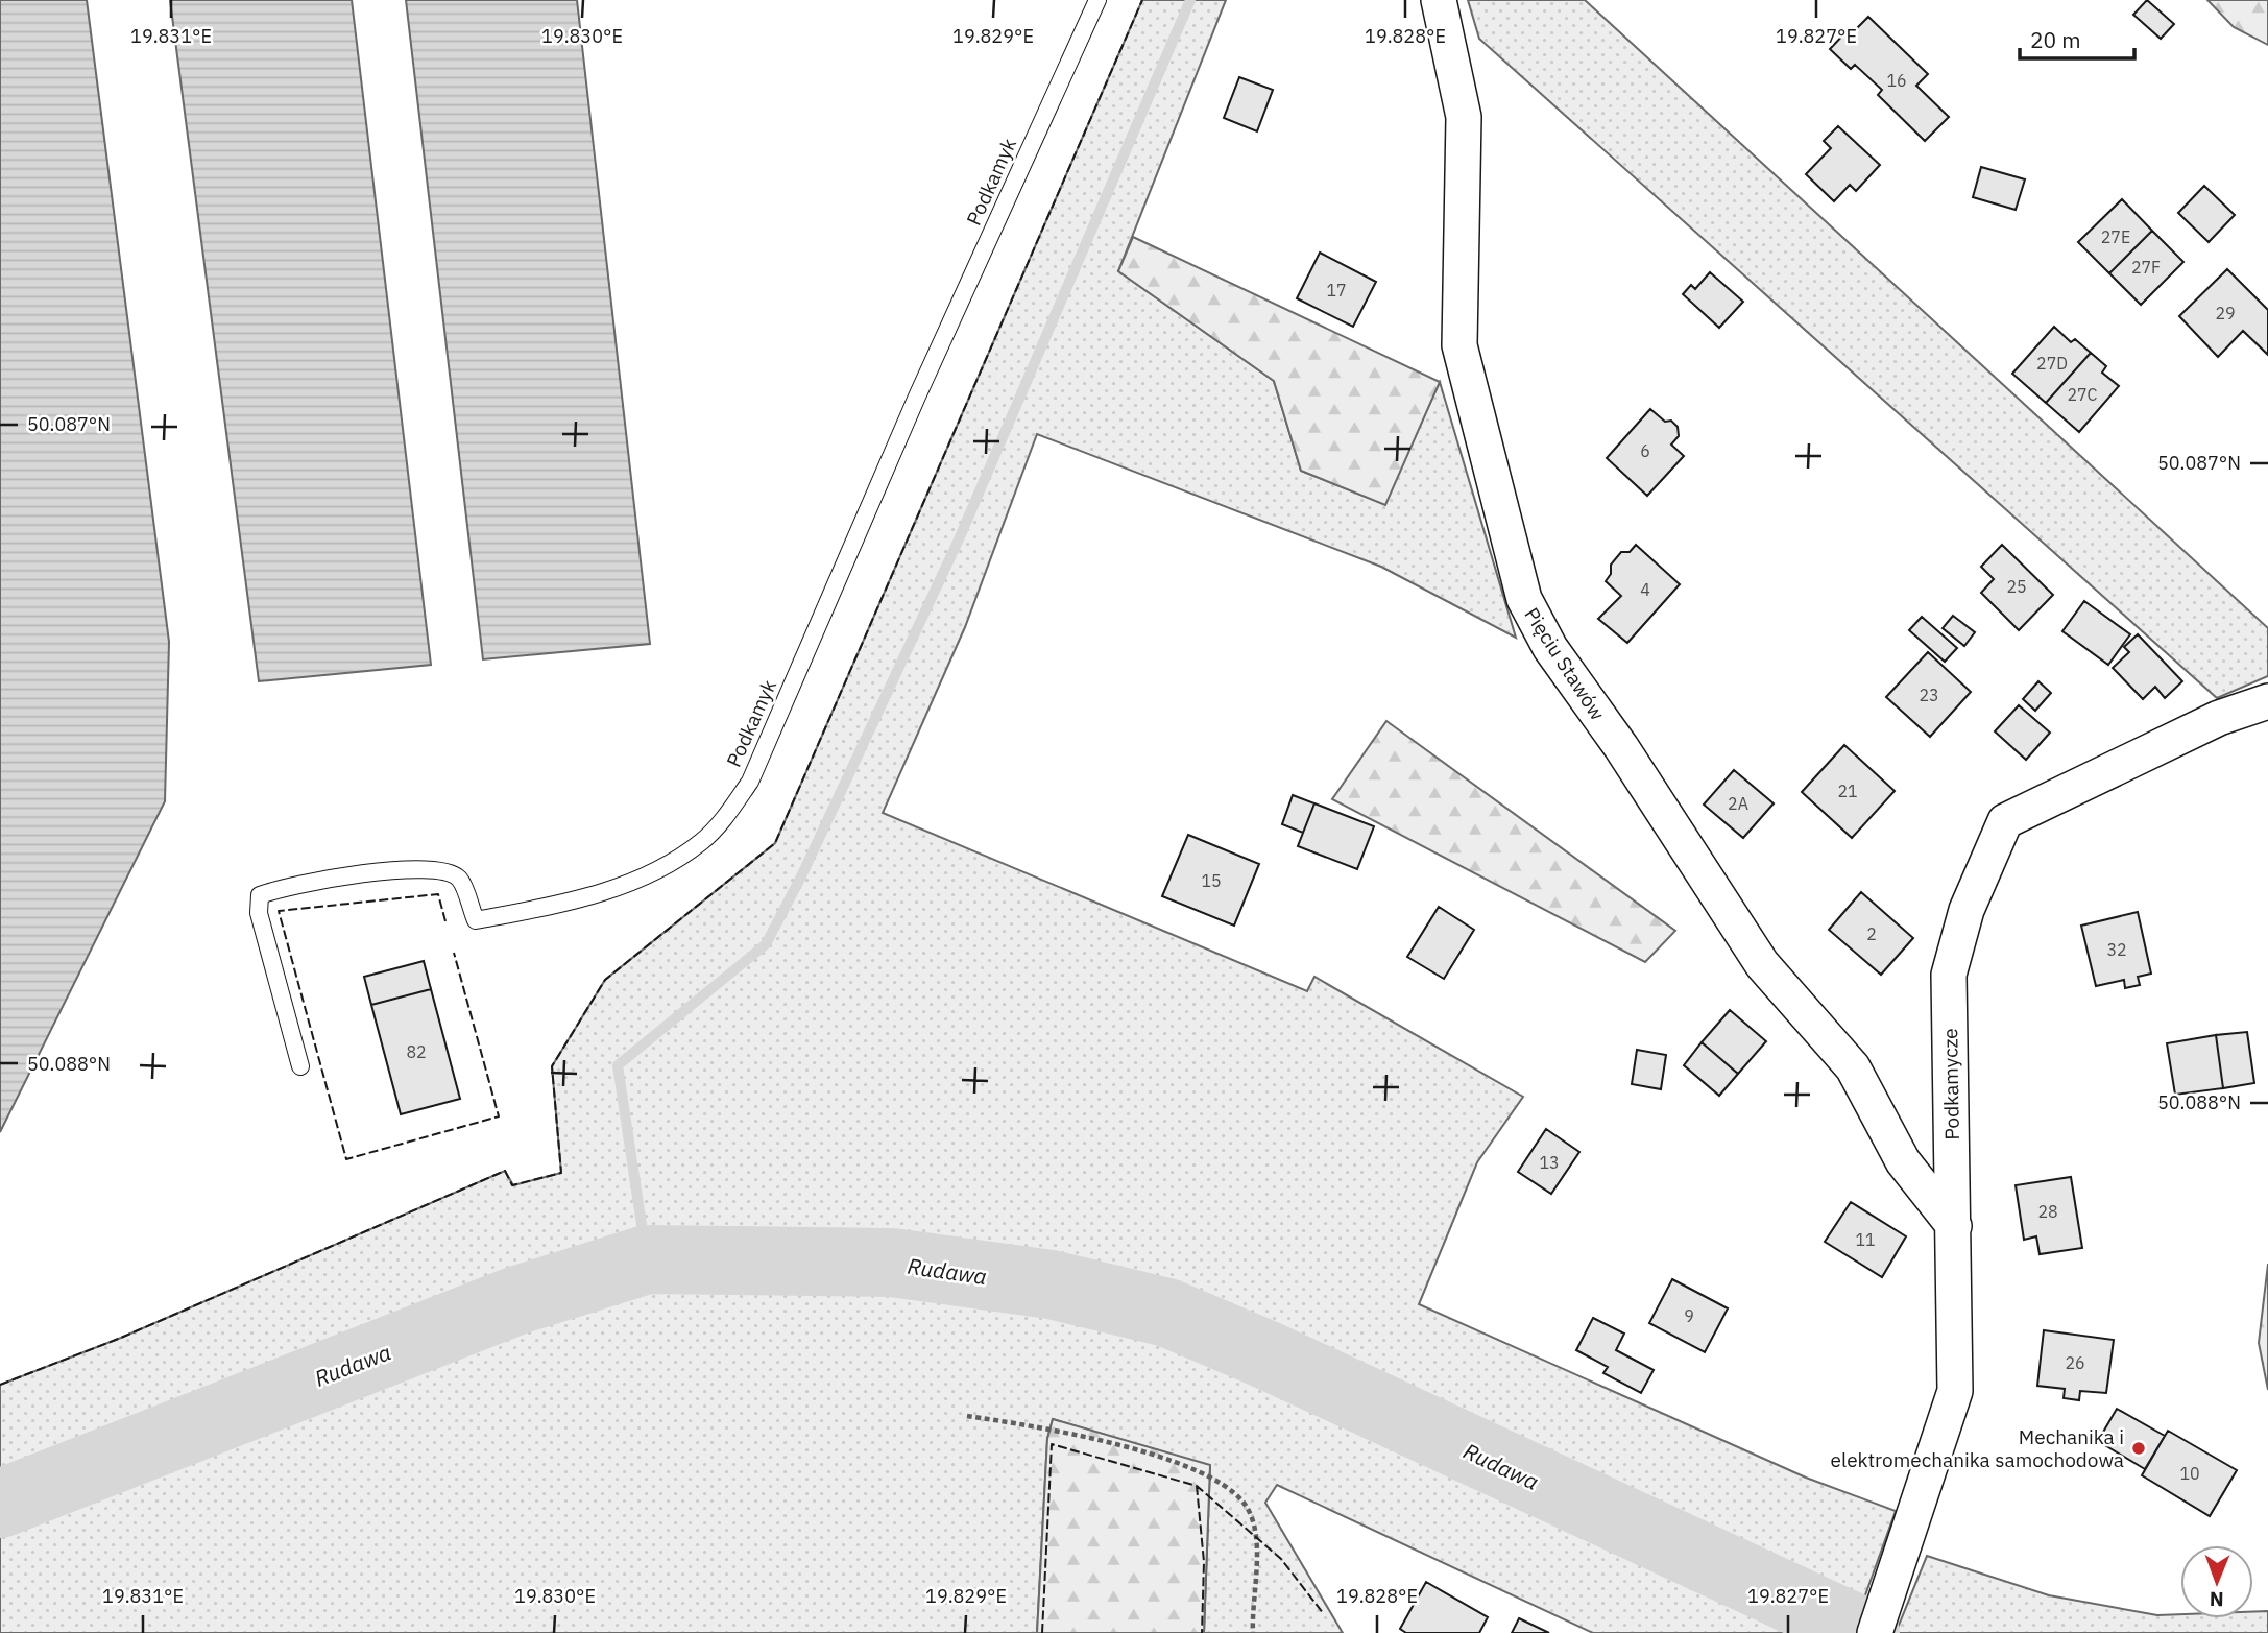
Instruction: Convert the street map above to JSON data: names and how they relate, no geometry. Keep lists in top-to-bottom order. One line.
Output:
{"streets":{"street":["Pięciu Stawów","Podkamycze"],"lane":["Podkamyk"]},"crossings":[["Pięciu Stawów","Podkamycze"]],"water":["Rudawa"],"places":["Mechanika i elektromechanika samochodowa"],"house_numbers":["16","27E","27F","17","29","27D","27C","6","25","4","23","21","2A","15","2","32","82","13","28","11","9","26","10"],"scale_bar":"20 m","north":"bottom","coordinates":["19.831°E","19.830°E","19.829°E","19.828°E","19.827°E","50.087°N","50.088°N"]}
